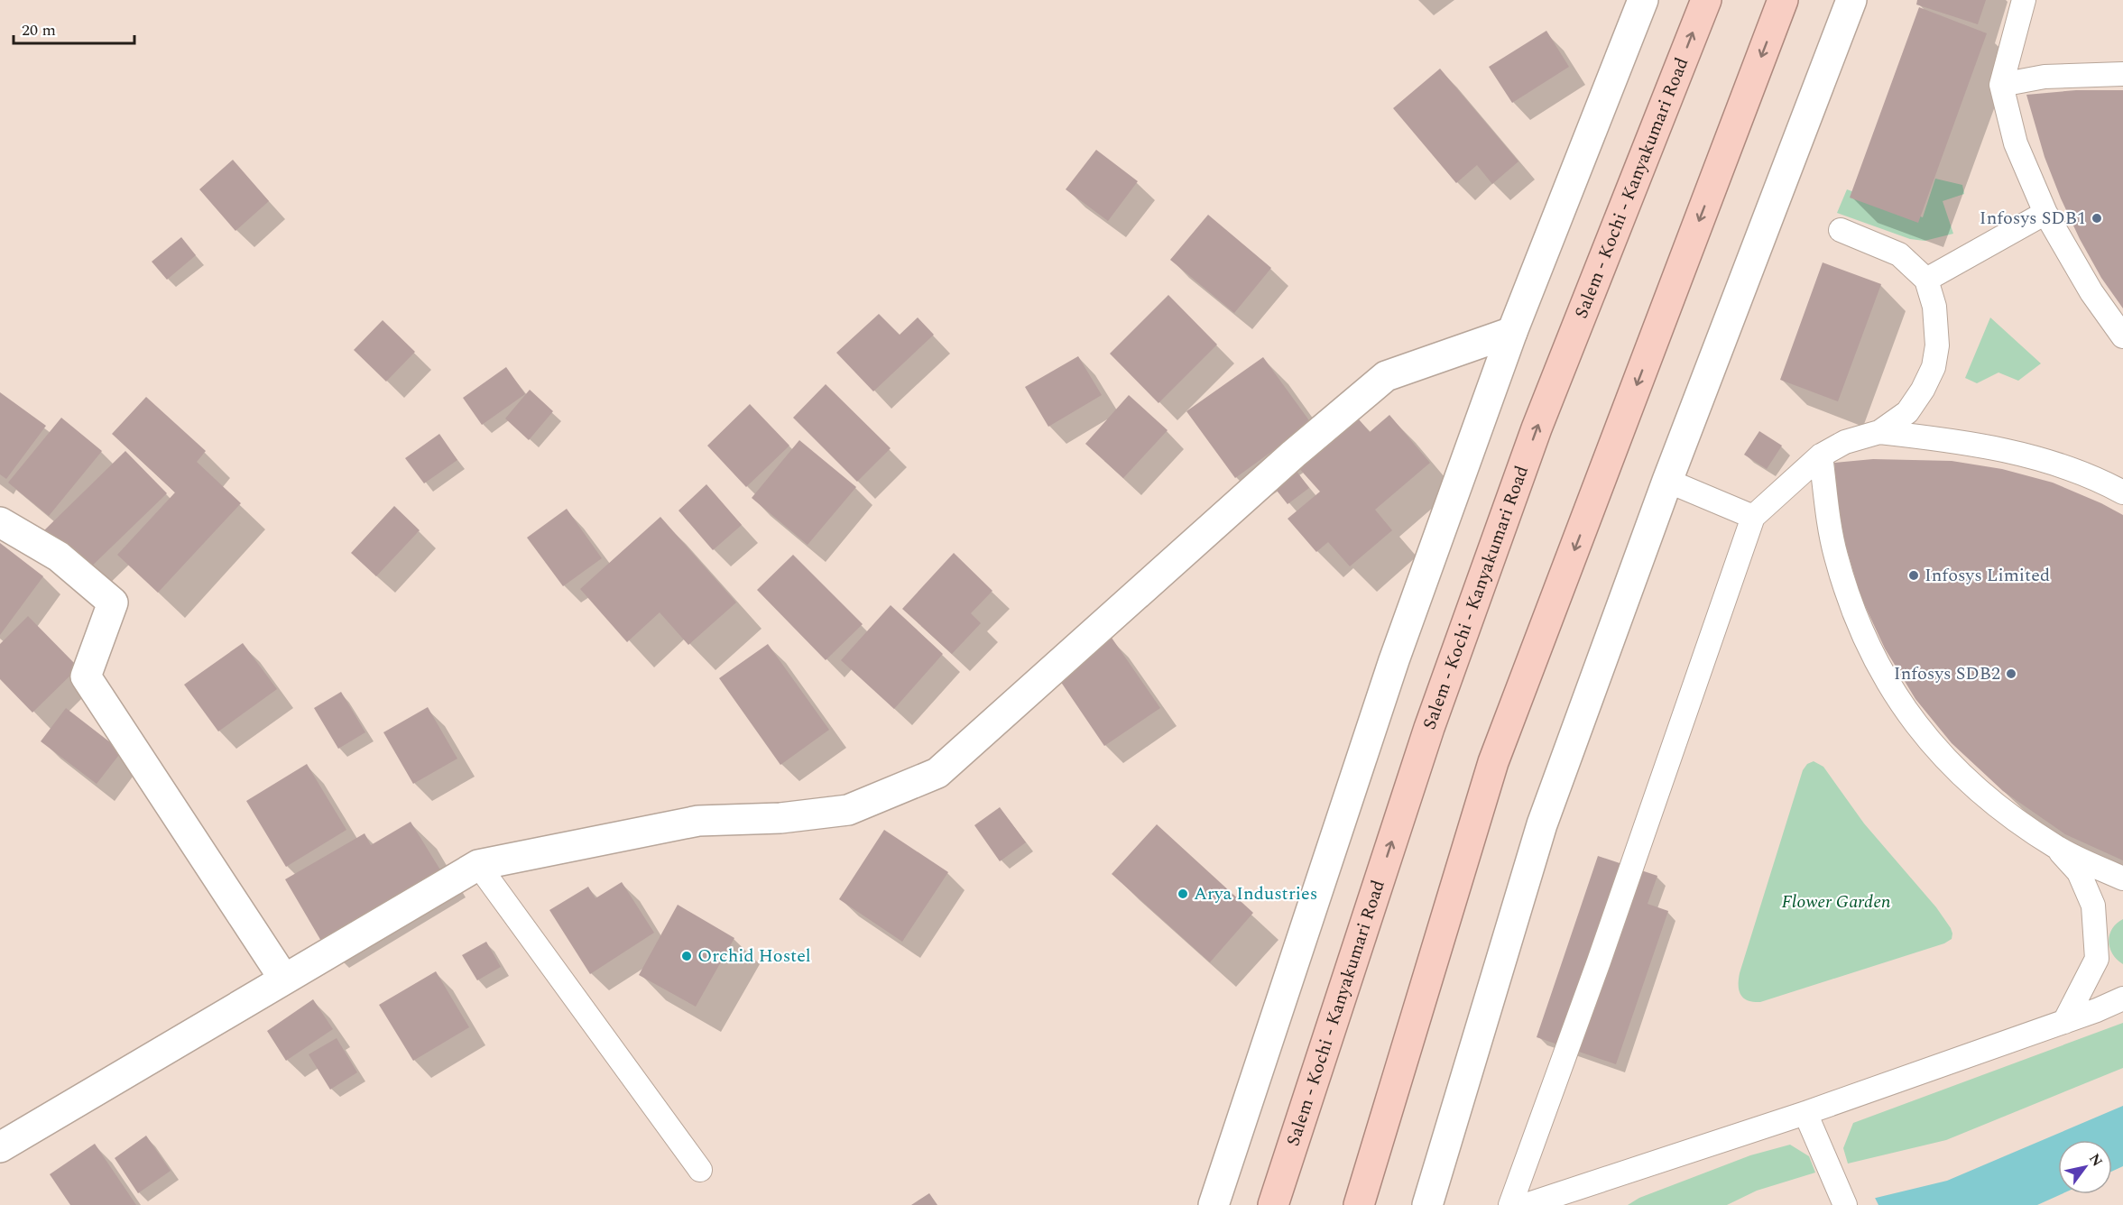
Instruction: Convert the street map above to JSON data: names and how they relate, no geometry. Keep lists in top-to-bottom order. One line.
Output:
{"streets":{"highway":["Salem - Kochi - Kanyakumari Road"]},"parks":["Flower Garden"],"places":["Infosys SDB1","Infosys Limited","Infosys SDB2","Arya Industries","Orchid Hostel"],"scale_bar":"20 m","north":"top right"}
